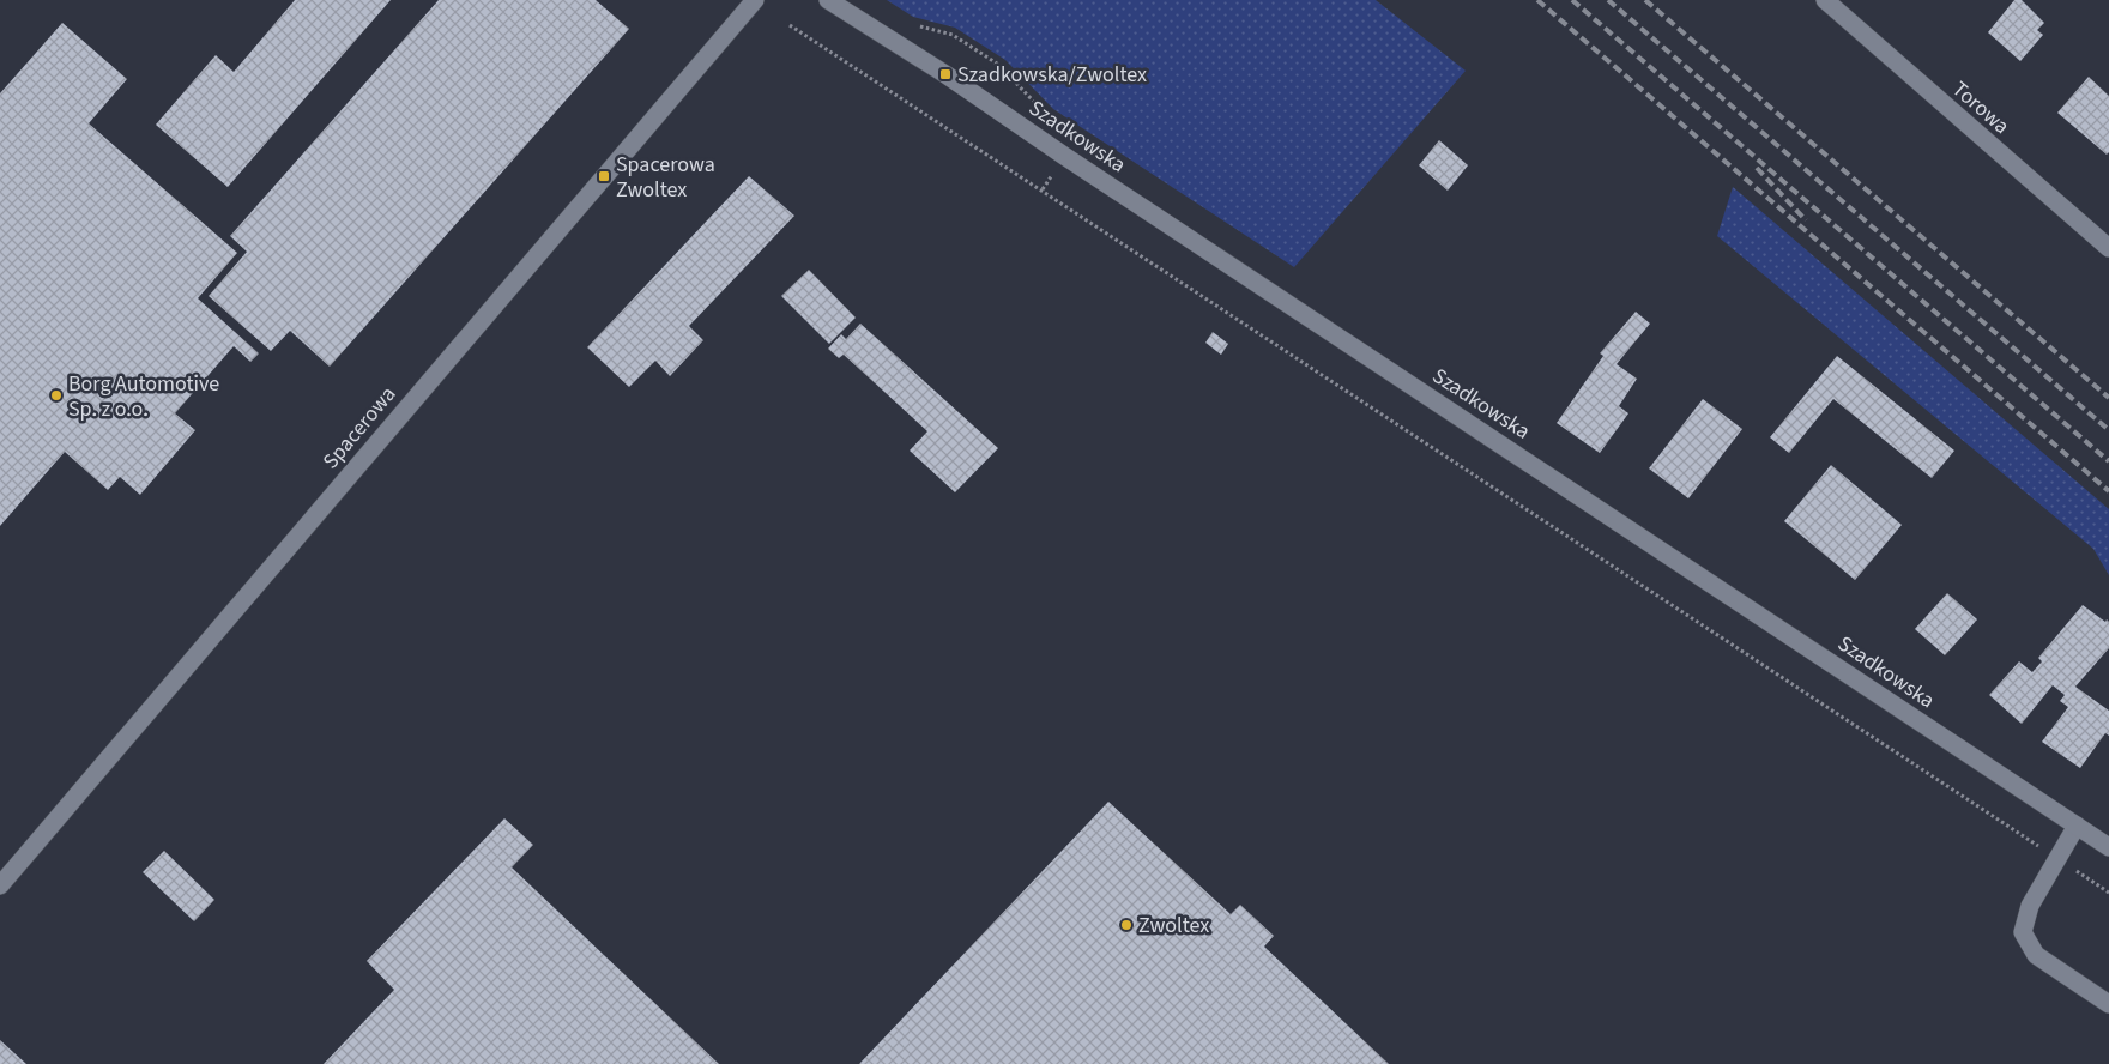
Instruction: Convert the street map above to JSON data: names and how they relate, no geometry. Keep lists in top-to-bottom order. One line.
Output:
{"streets":{"street":["Torowa","Szadkowska","Spacerowa"]},"places":{"transit":["Szadkowska/Zwoltex","Spacerowa Zwoltex"],"other":["Borg Automotive Sp. z o.o.","Zwoltex"]}}
